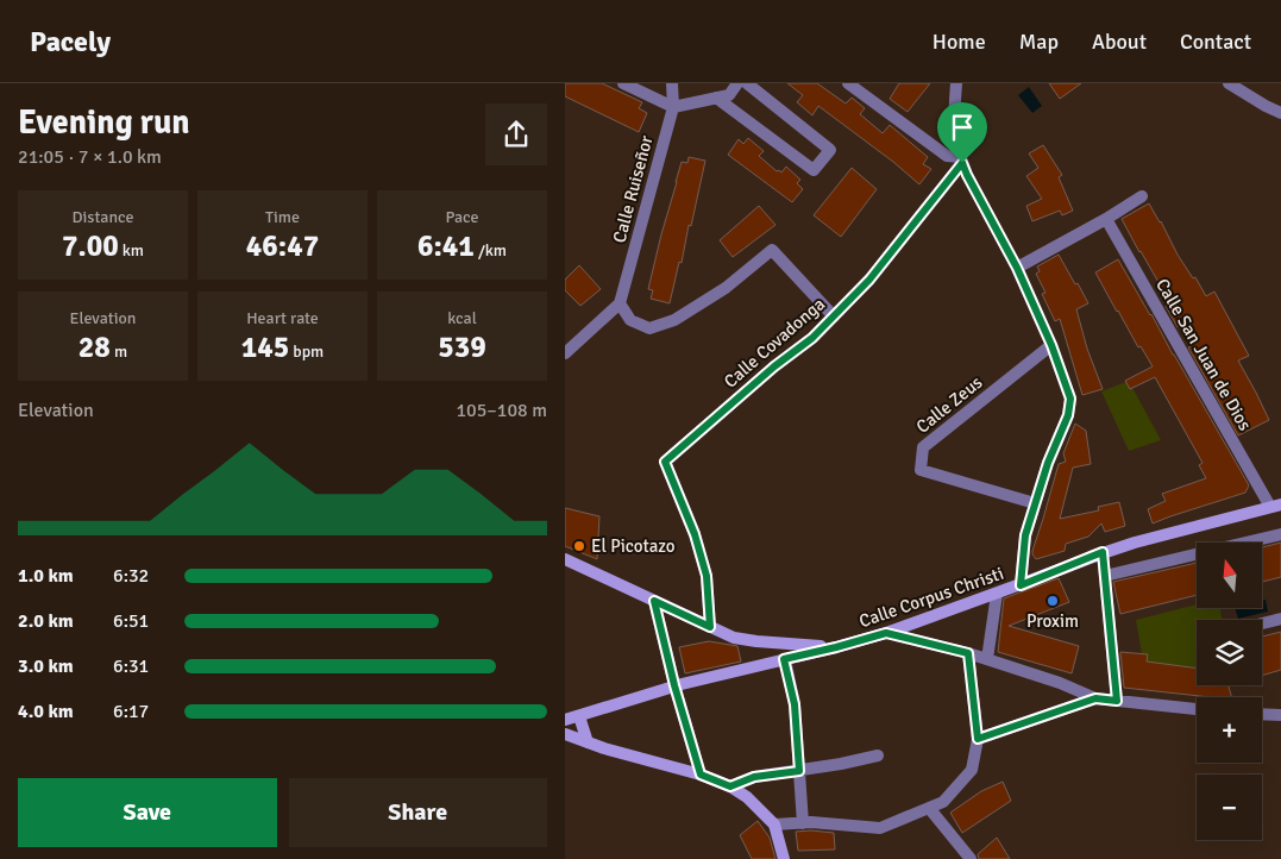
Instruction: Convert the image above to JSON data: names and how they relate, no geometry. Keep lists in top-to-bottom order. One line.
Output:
{"streets":{"main road":["Calle Corpus Christi"],"street":["Calle Ruiseñor","Calle Covadonga","Calle San Juan de Dios","Calle Zeus"]},"crossings":[["Calle San Juan de Dios","Calle Corpus Christi"]],"places":["El Picotazo","Proxim"],"north":"top","page":{"header":"Pacely","nav":["Home","Map","About","Contact"],"heading":["Evening run","21:05 · 7 × 1.0 km"],"stats":[["Distance","7.00 km"],["Time","46:47"],["Pace","6:41 /km"],["Elevation","28 m"],["Heart rate","145 bpm"],["kcal","539"]],"chart":["Elevation","105–108 m"],"map_buttons":["+","−"],"list":[{"name":"1.0 km","note":"6:32"},{"name":"2.0 km","note":"6:51"},{"name":"3.0 km","note":"6:31"},{"name":"4.0 km","note":"6:17"}],"buttons":["Save","Share"]}}
